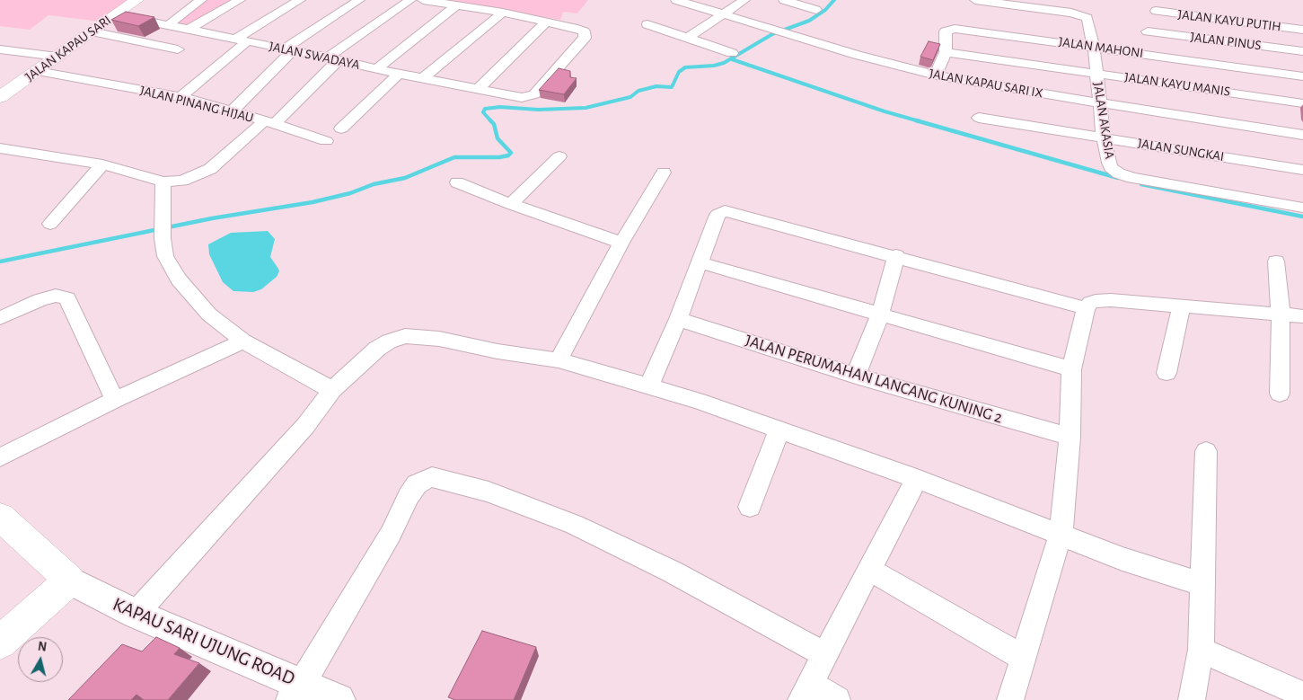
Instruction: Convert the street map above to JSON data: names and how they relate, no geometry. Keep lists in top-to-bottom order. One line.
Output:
{"streets":{"main road":["JALAN KAPAU SARI"],"street":["JALAN KAYU PUTIH","JALAN PINUS","JALAN MAHONI","JALAN SWADAYA","JALAN KAPAU SARI IX","JALAN KAYU MANIS","JALAN PINANG HIJAU","JALAN AKASIA","JALAN SUNGKAI","JALAN PERUMAHAN LANCANG KUNING 2","KAPAU SARI UJUNG ROAD"]},"crossings":[["JALAN MAHONI","JALAN KAPAU SARI IX"],["JALAN MAHONI","JALAN KAYU MANIS"],["JALAN MAHONI","JALAN AKASIA"],["JALAN KAPAU SARI","JALAN SWADAYA"],["JALAN KAPAU SARI","JALAN PINANG HIJAU"],["JALAN KAPAU SARI IX","JALAN AKASIA"],["JALAN KAYU MANIS","JALAN AKASIA"],["JALAN AKASIA","JALAN SUNGKAI"]],"north":"top"}
